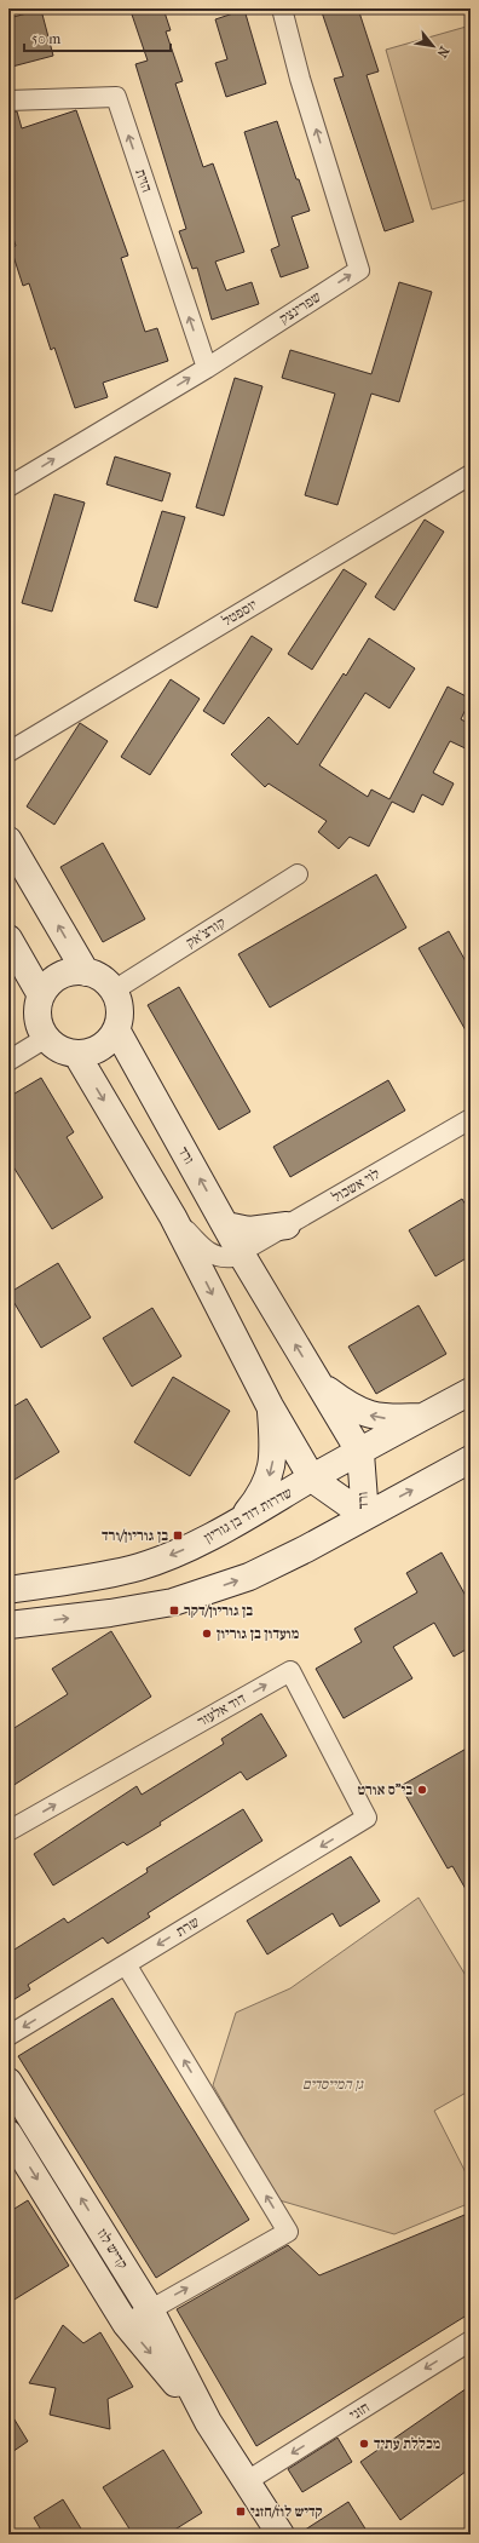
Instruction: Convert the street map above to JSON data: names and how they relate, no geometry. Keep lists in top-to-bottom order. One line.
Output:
{"streets":{"street":["הזית","שפרינצק","יוספטל","קורצ'אק","ורד","לוי אשכול","שדרות דוד בן גוריון","דוד אלעזר","שרת","קדיש לוז","חזני"]},"crossings":[["הזית","שפרינצק"],["קורצ'אק","ורד"],["ורד","לוי אשכול"],["ורד","שדרות דוד בן גוריון"],["דוד אלעזר","שרת"],["קדיש לוז","חזני"]],"one_way":["הזית","שפרינצק","שרת","חזני"],"parks":["גן המייסדים"],"places":{"transit":["בן גוריון/ורד","בן גוריון/דקר","קדיש לוז/חזני"],"other":["מועדון בן גוריון","בי\"ס אורט","מכללת עתיד"]},"scale_bar":"50 m","north":"bottom right"}
